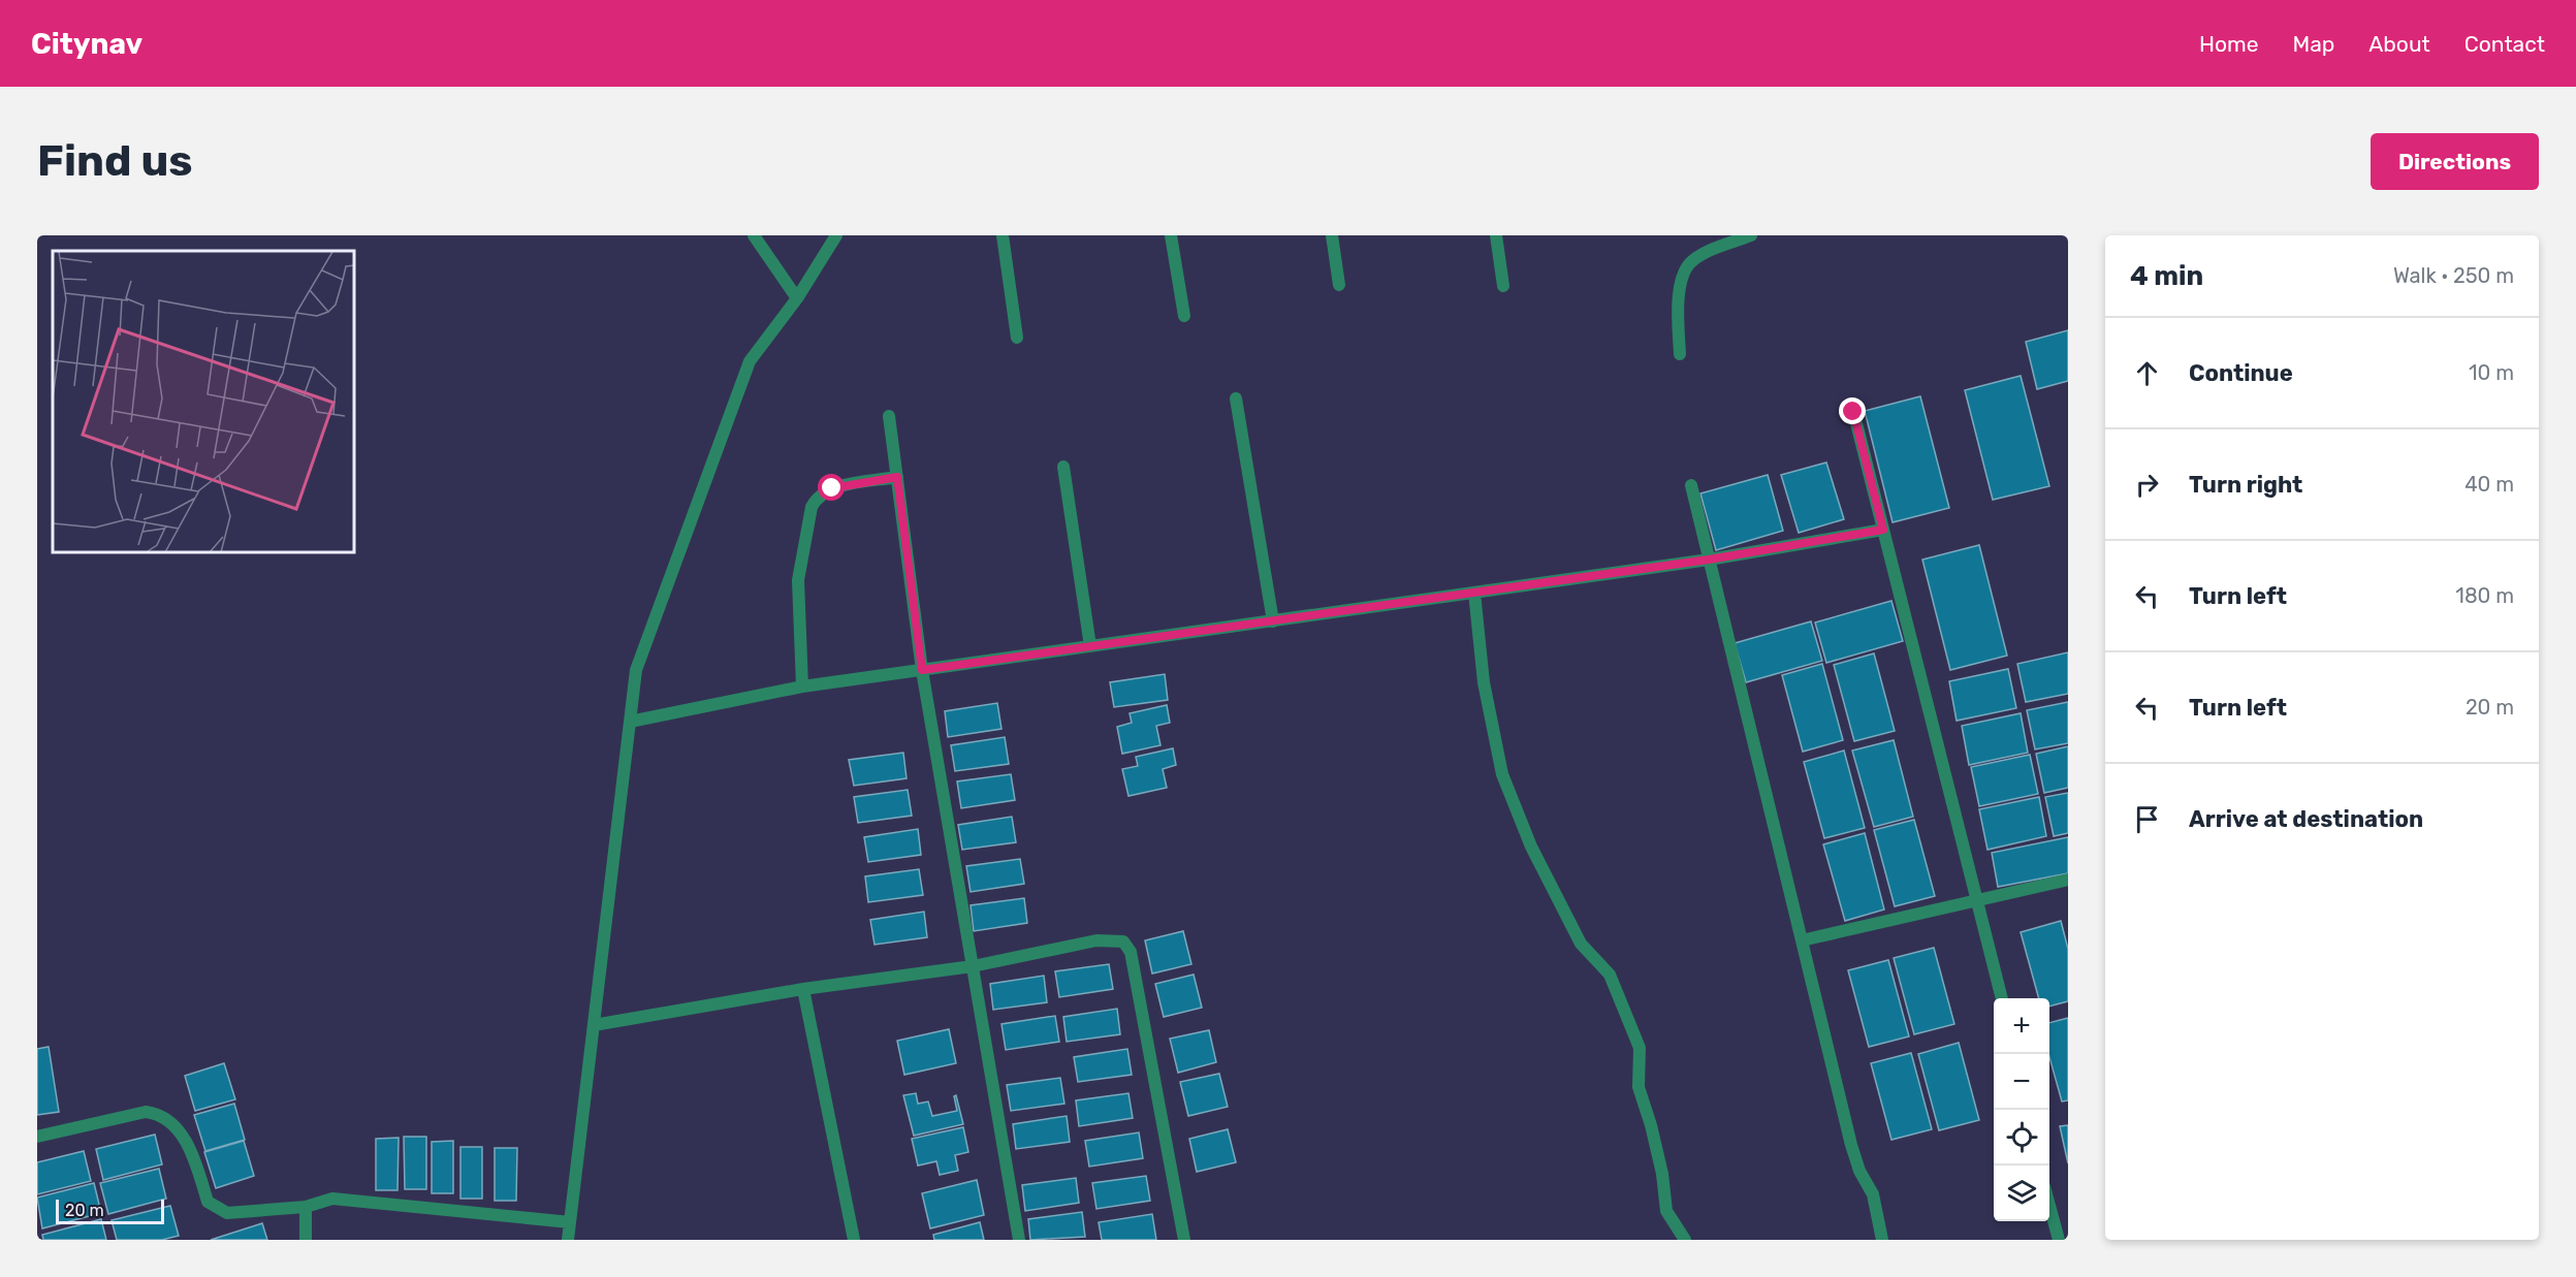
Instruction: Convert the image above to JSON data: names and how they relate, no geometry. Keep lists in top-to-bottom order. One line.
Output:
{"scale_bar":"20 m","page":{"header":"Citynav","nav":["Home","Map","About","Contact"],"buttons":"Directions","title":"Find us","heading":["4 min","Walk · 250 m"],"list":[["Continue","10 m"],["Turn right","40 m"],["Turn left","180 m"],["Turn left","20 m"],"Arrive at destination"],"map_buttons":["+","−"],"scale":"20 m"}}
